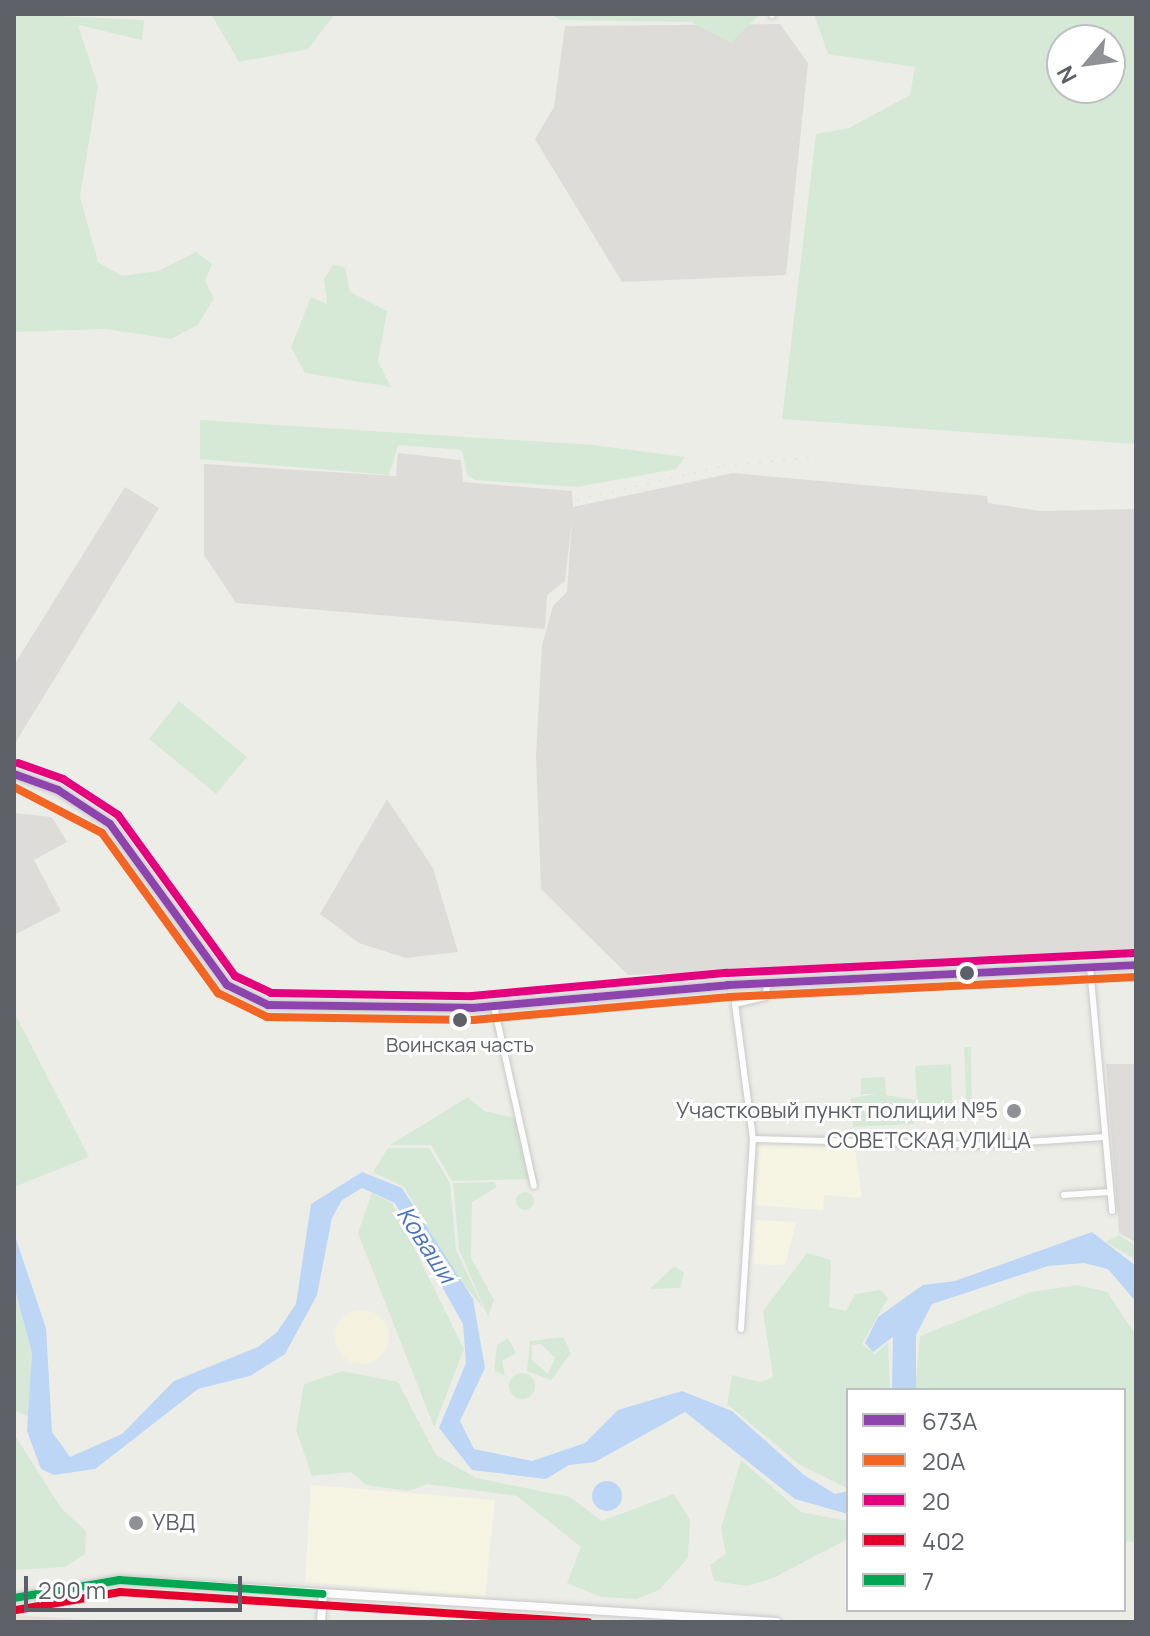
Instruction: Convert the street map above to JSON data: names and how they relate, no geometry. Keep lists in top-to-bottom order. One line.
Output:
{"streets":{"street":["СОВЕТСКАЯ УЛИЦА"]},"water":["Коваши"],"places":["Воинская часть","Участковый пункт полиции №5","УВД"],"lines":["transit line 20","transit line 673А","transit line 20А","transit line 7","transit line 402"],"legend":["673А","20А","20","402","7"],"scale_bar":"200 m","north":"bottom left"}
